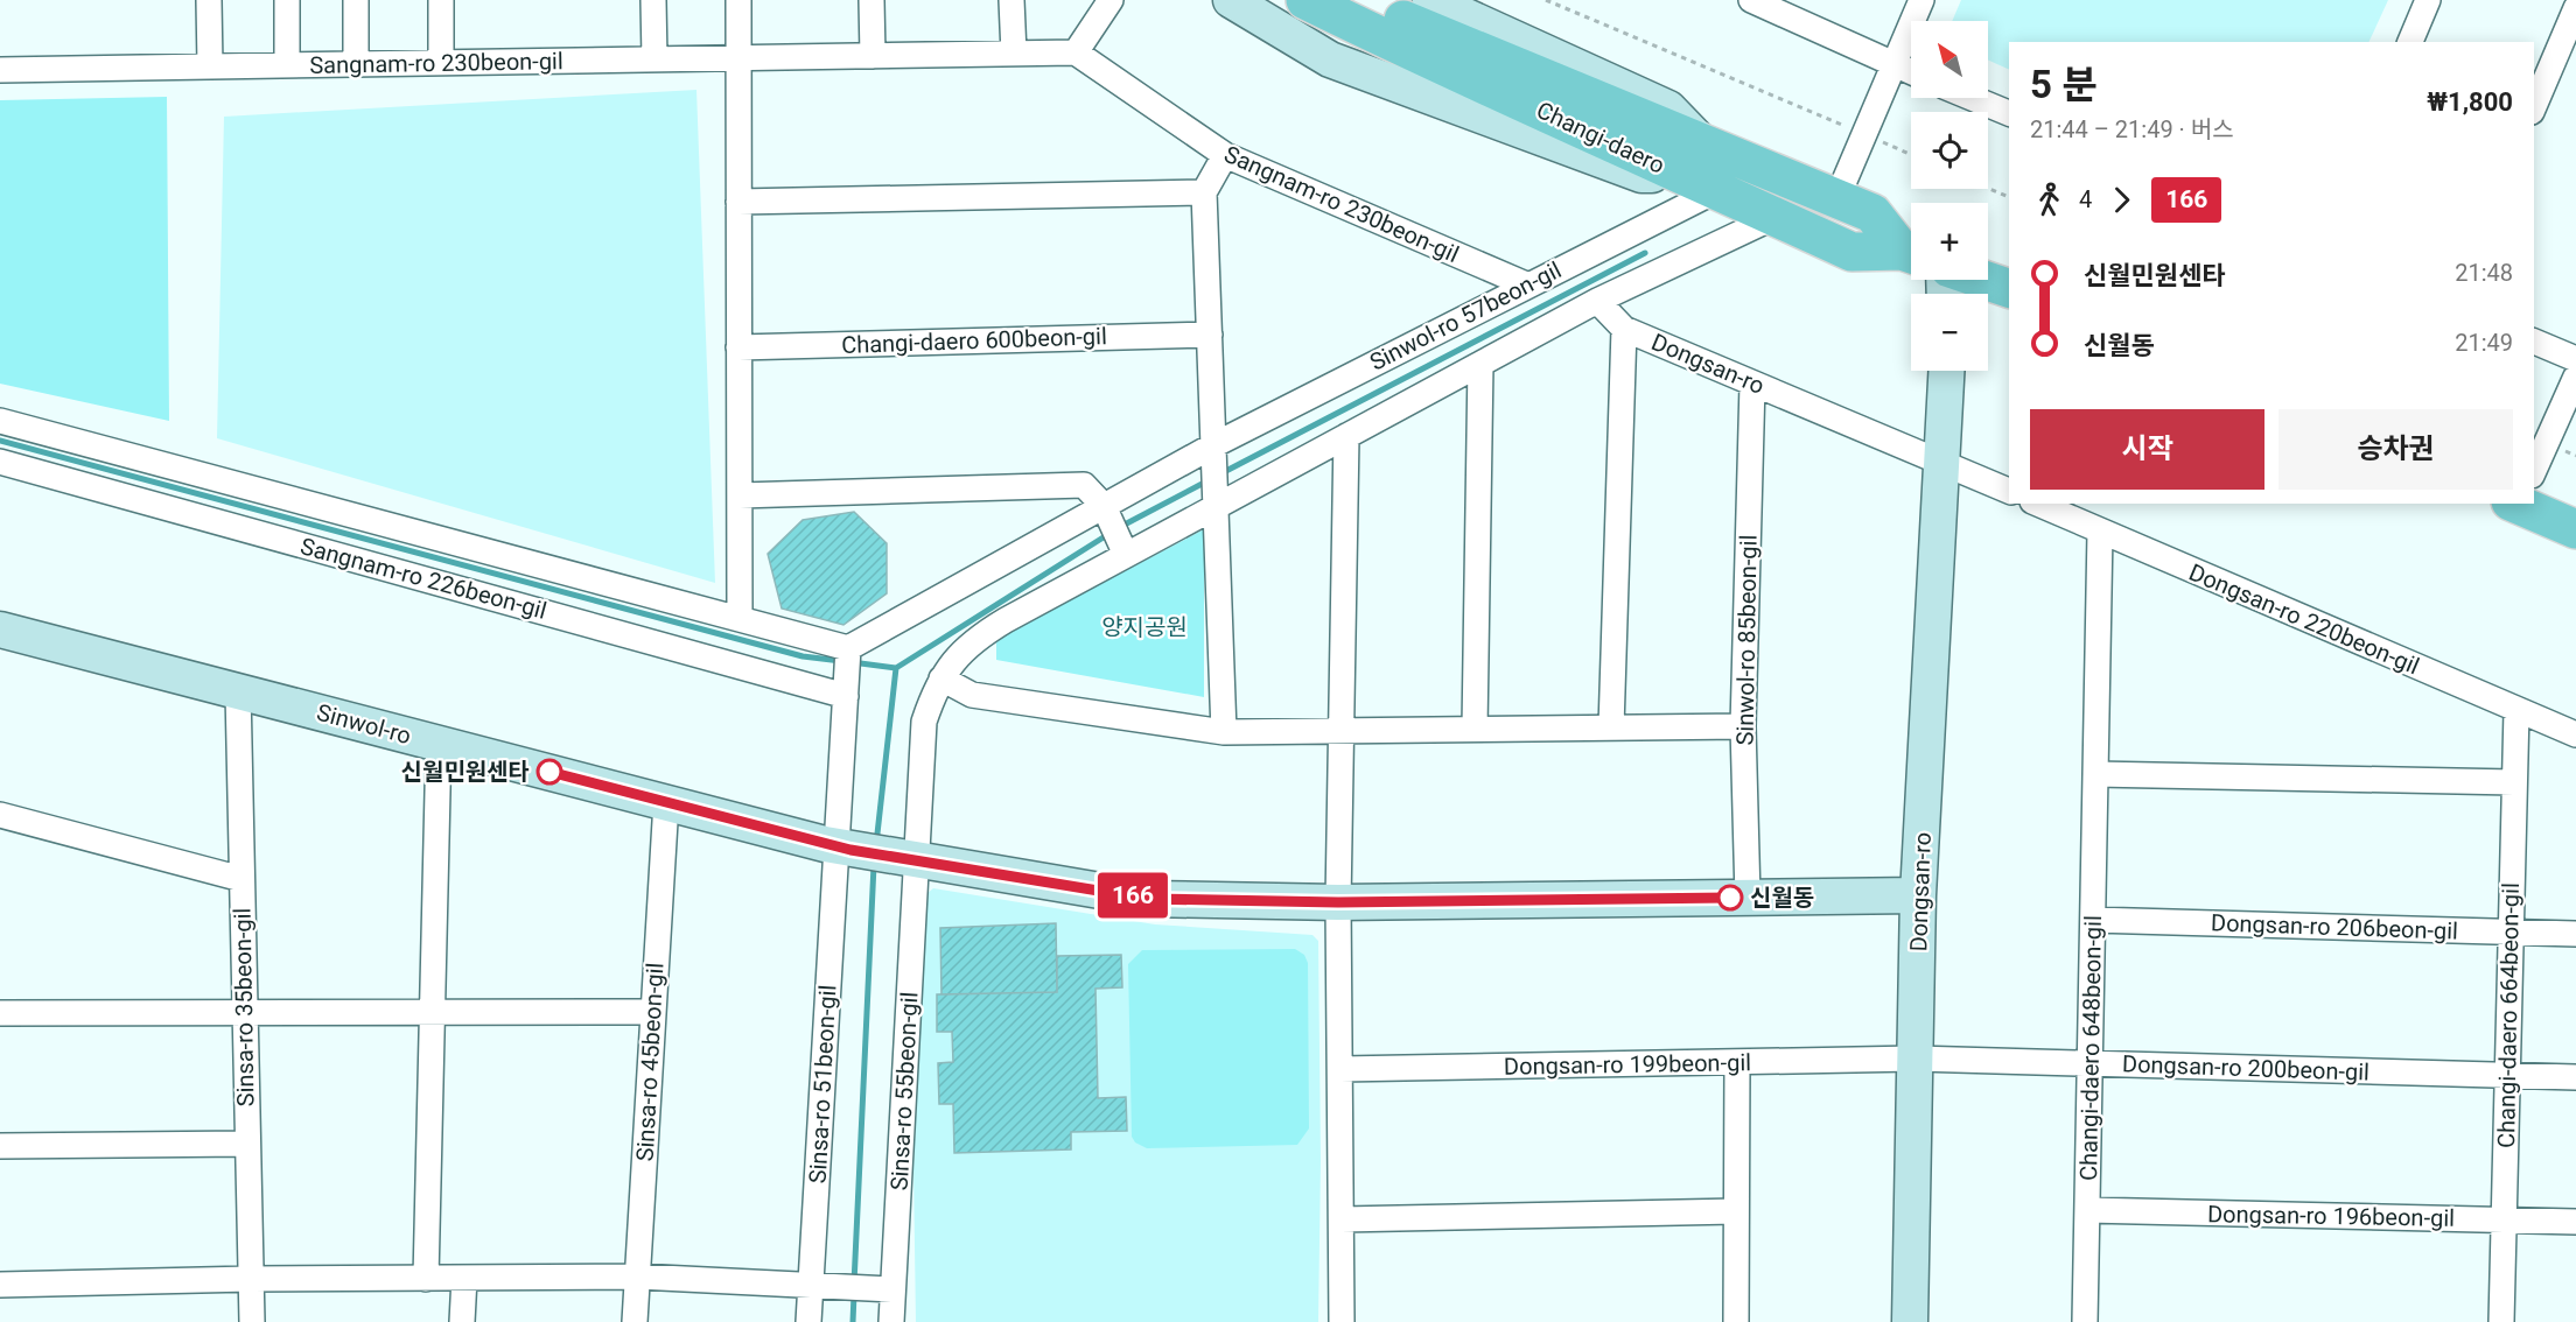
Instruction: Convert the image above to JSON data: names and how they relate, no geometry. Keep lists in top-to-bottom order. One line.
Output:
{"streets":{"main road":["Changi-daero"],"street":["Sangnam-ro 230beon-gil","Sinwol-ro 57beon-gil","Changi-daero 600beon-gil","Dongsan-ro","Sangnam-ro 226beon-gil","Dongsan-ro 220beon-gil","Sinwol-ro 85beon-gil","Sinwol-ro","Dongsan-ro 206beon-gil","Sinsa-ro 35beon-gil","Changi-daero 664beon-gil","Changi-daero 648beon-gil","Sinsa-ro 45beon-gil","Dongsan-ro 199beon-gil","Dongsan-ro 200beon-gil","Sinsa-ro 51beon-gil","Sinsa-ro 55beon-gil","Dongsan-ro 196beon-gil"]},"crossings":[["Sangnam-ro 230beon-gil","Sinwol-ro 57beon-gil"],["Changi-daero","Sinwol-ro 57beon-gil"],["Changi-daero","Sinsa-ro 55beon-gil"],["Dongsan-ro","Sinwol-ro 85beon-gil"],["Dongsan-ro","Dongsan-ro 199beon-gil"],["Dongsan-ro","Dongsan-ro 200beon-gil"],["Dongsan-ro","Sinsa-ro 55beon-gil"],["Dongsan-ro 220beon-gil","Changi-daero 664beon-gil"],["Dongsan-ro 220beon-gil","Changi-daero 648beon-gil"],["Sinwol-ro","Sinsa-ro 35beon-gil"],["Sinwol-ro","Sinsa-ro 45beon-gil"],["Sinwol-ro","Sinsa-ro 51beon-gil"],["Sinwol-ro","Sinsa-ro 55beon-gil"],["Dongsan-ro 206beon-gil","Changi-daero 664beon-gil"],["Dongsan-ro 206beon-gil","Changi-daero 648beon-gil"],["Changi-daero 664beon-gil","Dongsan-ro 200beon-gil"],["Changi-daero 664beon-gil","Dongsan-ro 196beon-gil"],["Changi-daero 648beon-gil","Dongsan-ro 200beon-gil"],["Changi-daero 648beon-gil","Dongsan-ro 196beon-gil"],["Dongsan-ro 199beon-gil","Dongsan-ro 200beon-gil"]],"parks":["양지공원"],"places":["신월민원센타","신월동"],"lines":["bus line 166"],"north":"top left","page":{"on_map":"166","map_buttons":["+","−"],"heading":["5 분","21:44 – 21:49 · 버스","₩1,800"],"legs":["4","166"],"list":[{"name":"신월민원센타","value":"21:48"},{"name":"신월동","value":"21:49"}],"buttons":["시작","승차권"]}}
